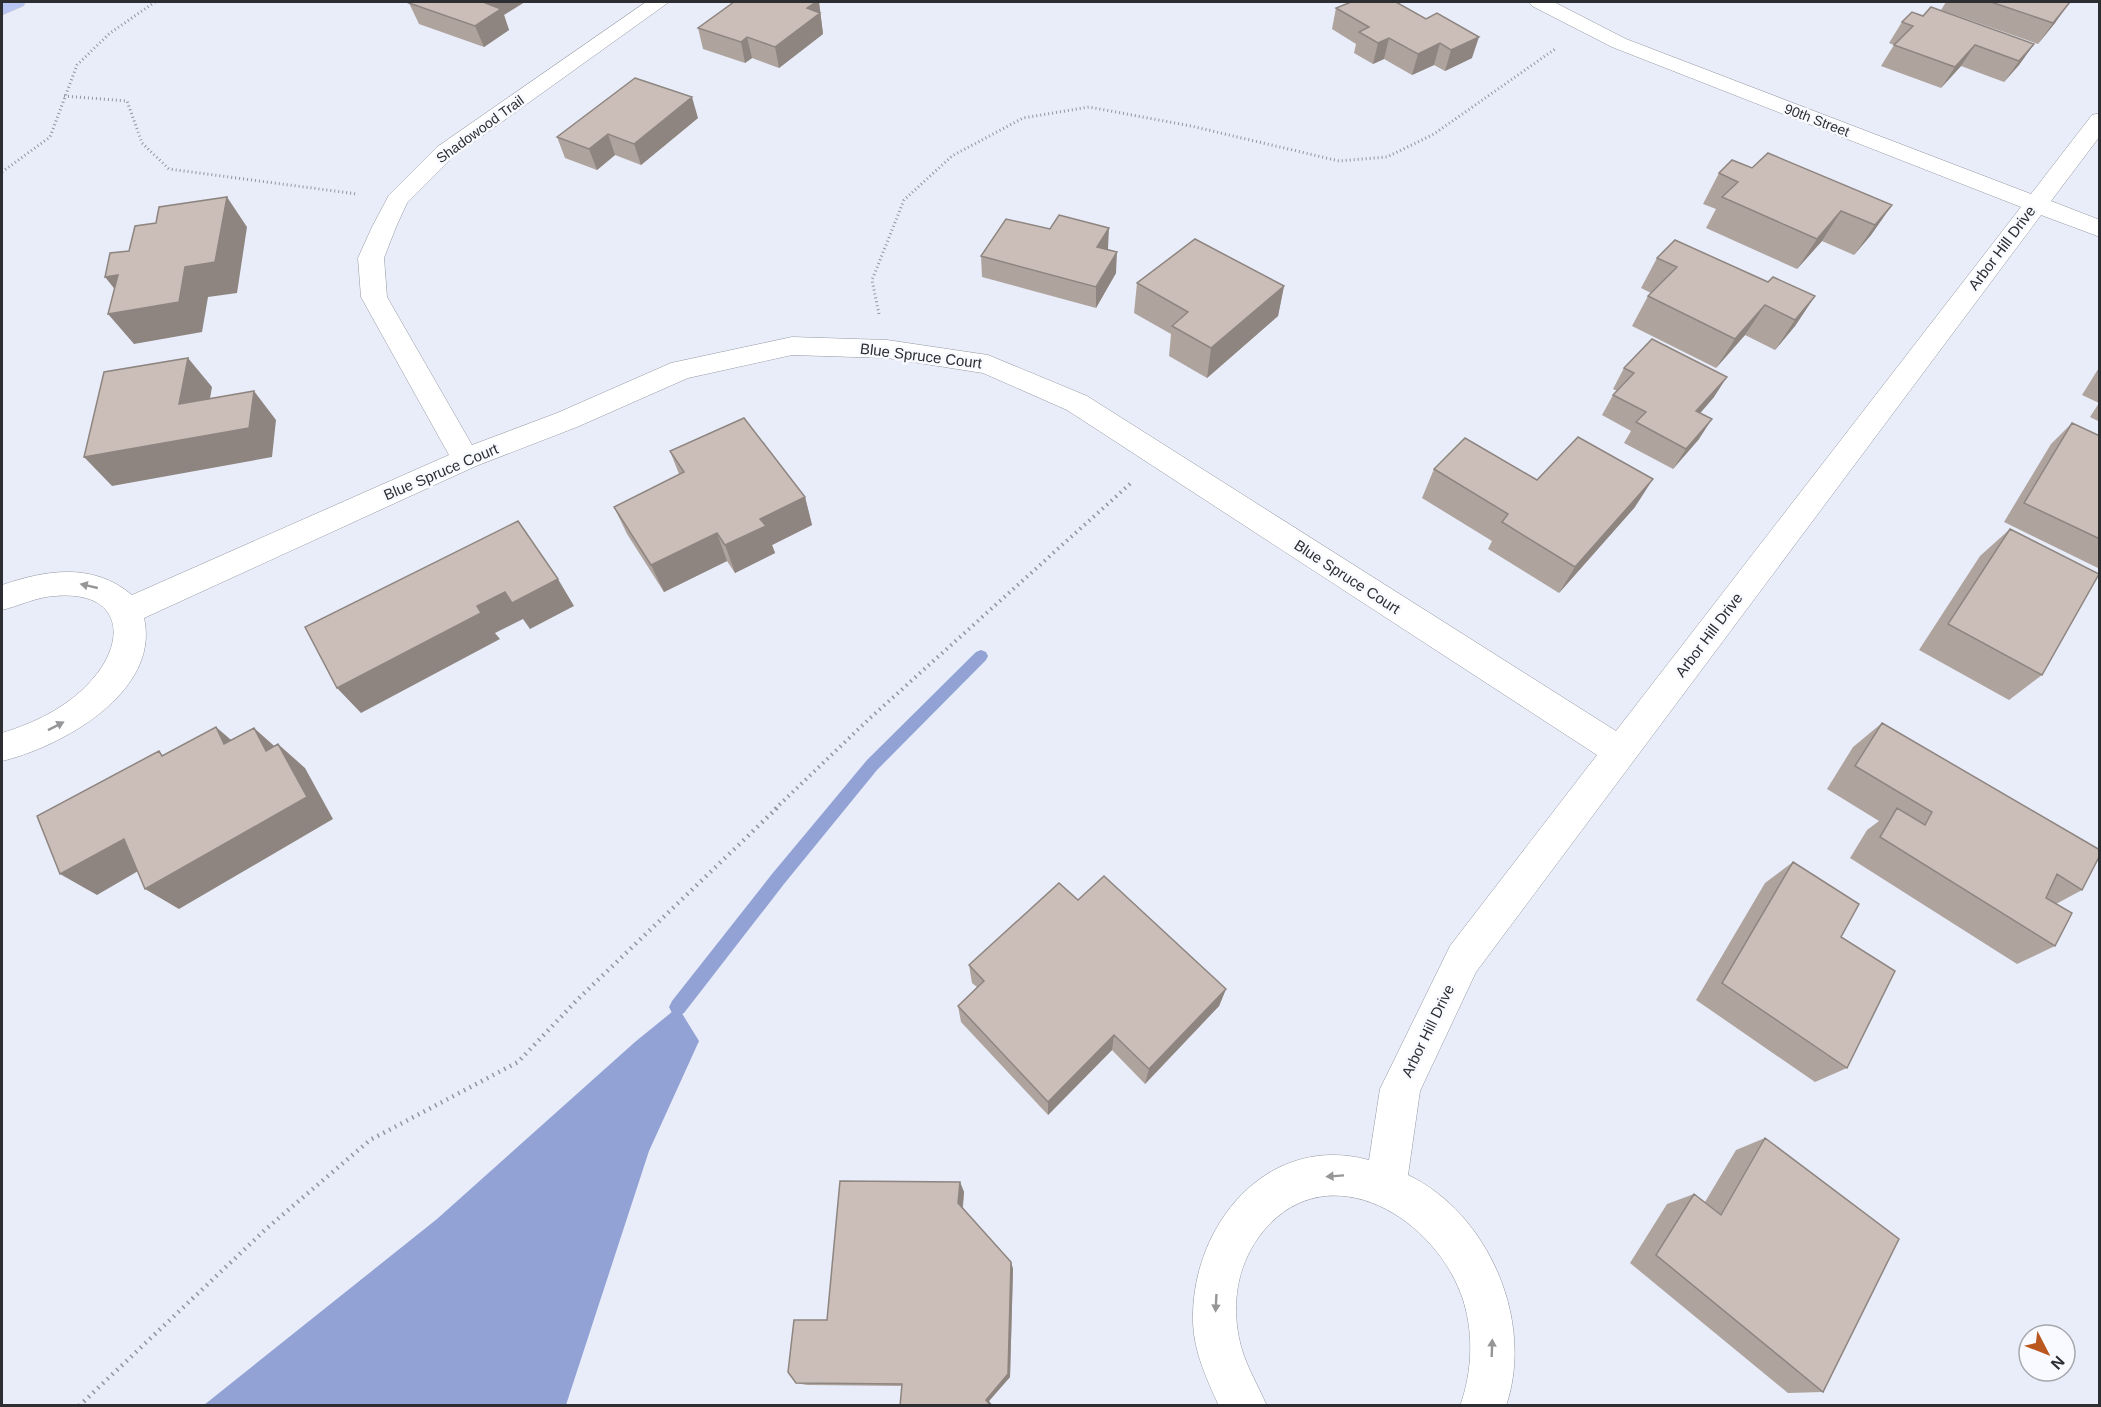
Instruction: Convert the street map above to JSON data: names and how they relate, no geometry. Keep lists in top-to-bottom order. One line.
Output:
{"streets":{"street":["90th Street","Shadowood Trail","Arbor Hill Drive","Blue Spruce Court"]},"crossings":[["90th Street","Arbor Hill Drive"],["Shadowood Trail","Blue Spruce Court"],["Arbor Hill Drive","Blue Spruce Court"]],"north":"bottom right"}
